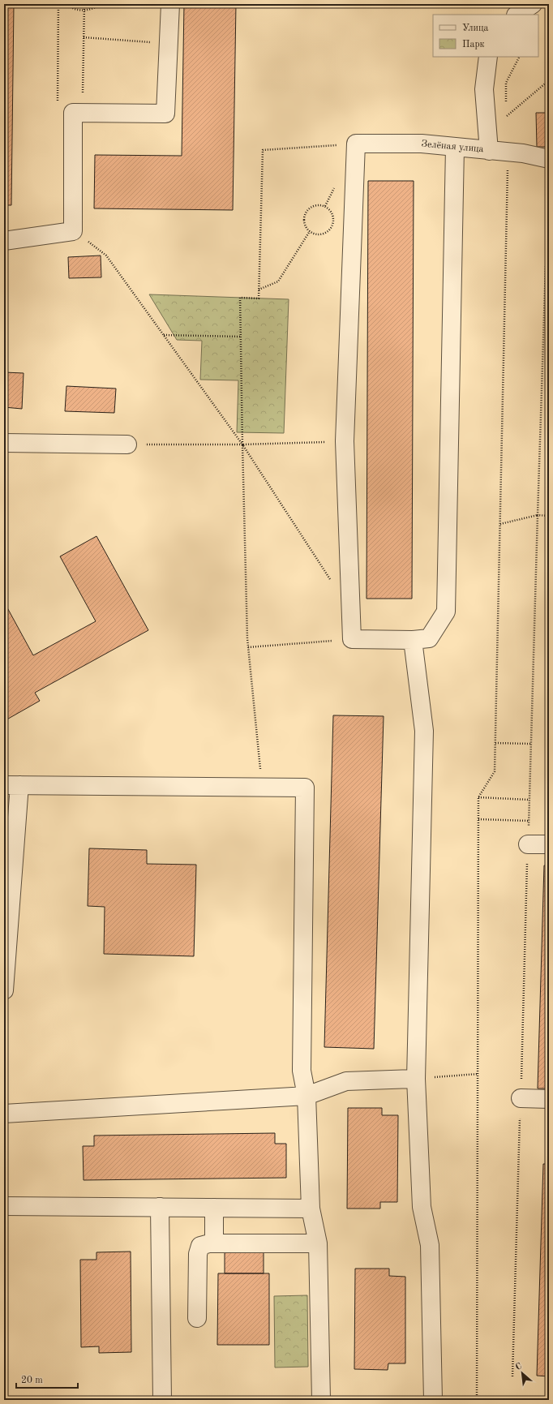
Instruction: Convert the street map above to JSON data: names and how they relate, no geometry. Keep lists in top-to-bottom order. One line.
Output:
{"streets":{"street":["Зелёная улица"]},"legend":["Улица","Парк"],"scale_bar":"20 m","north":"top left"}
